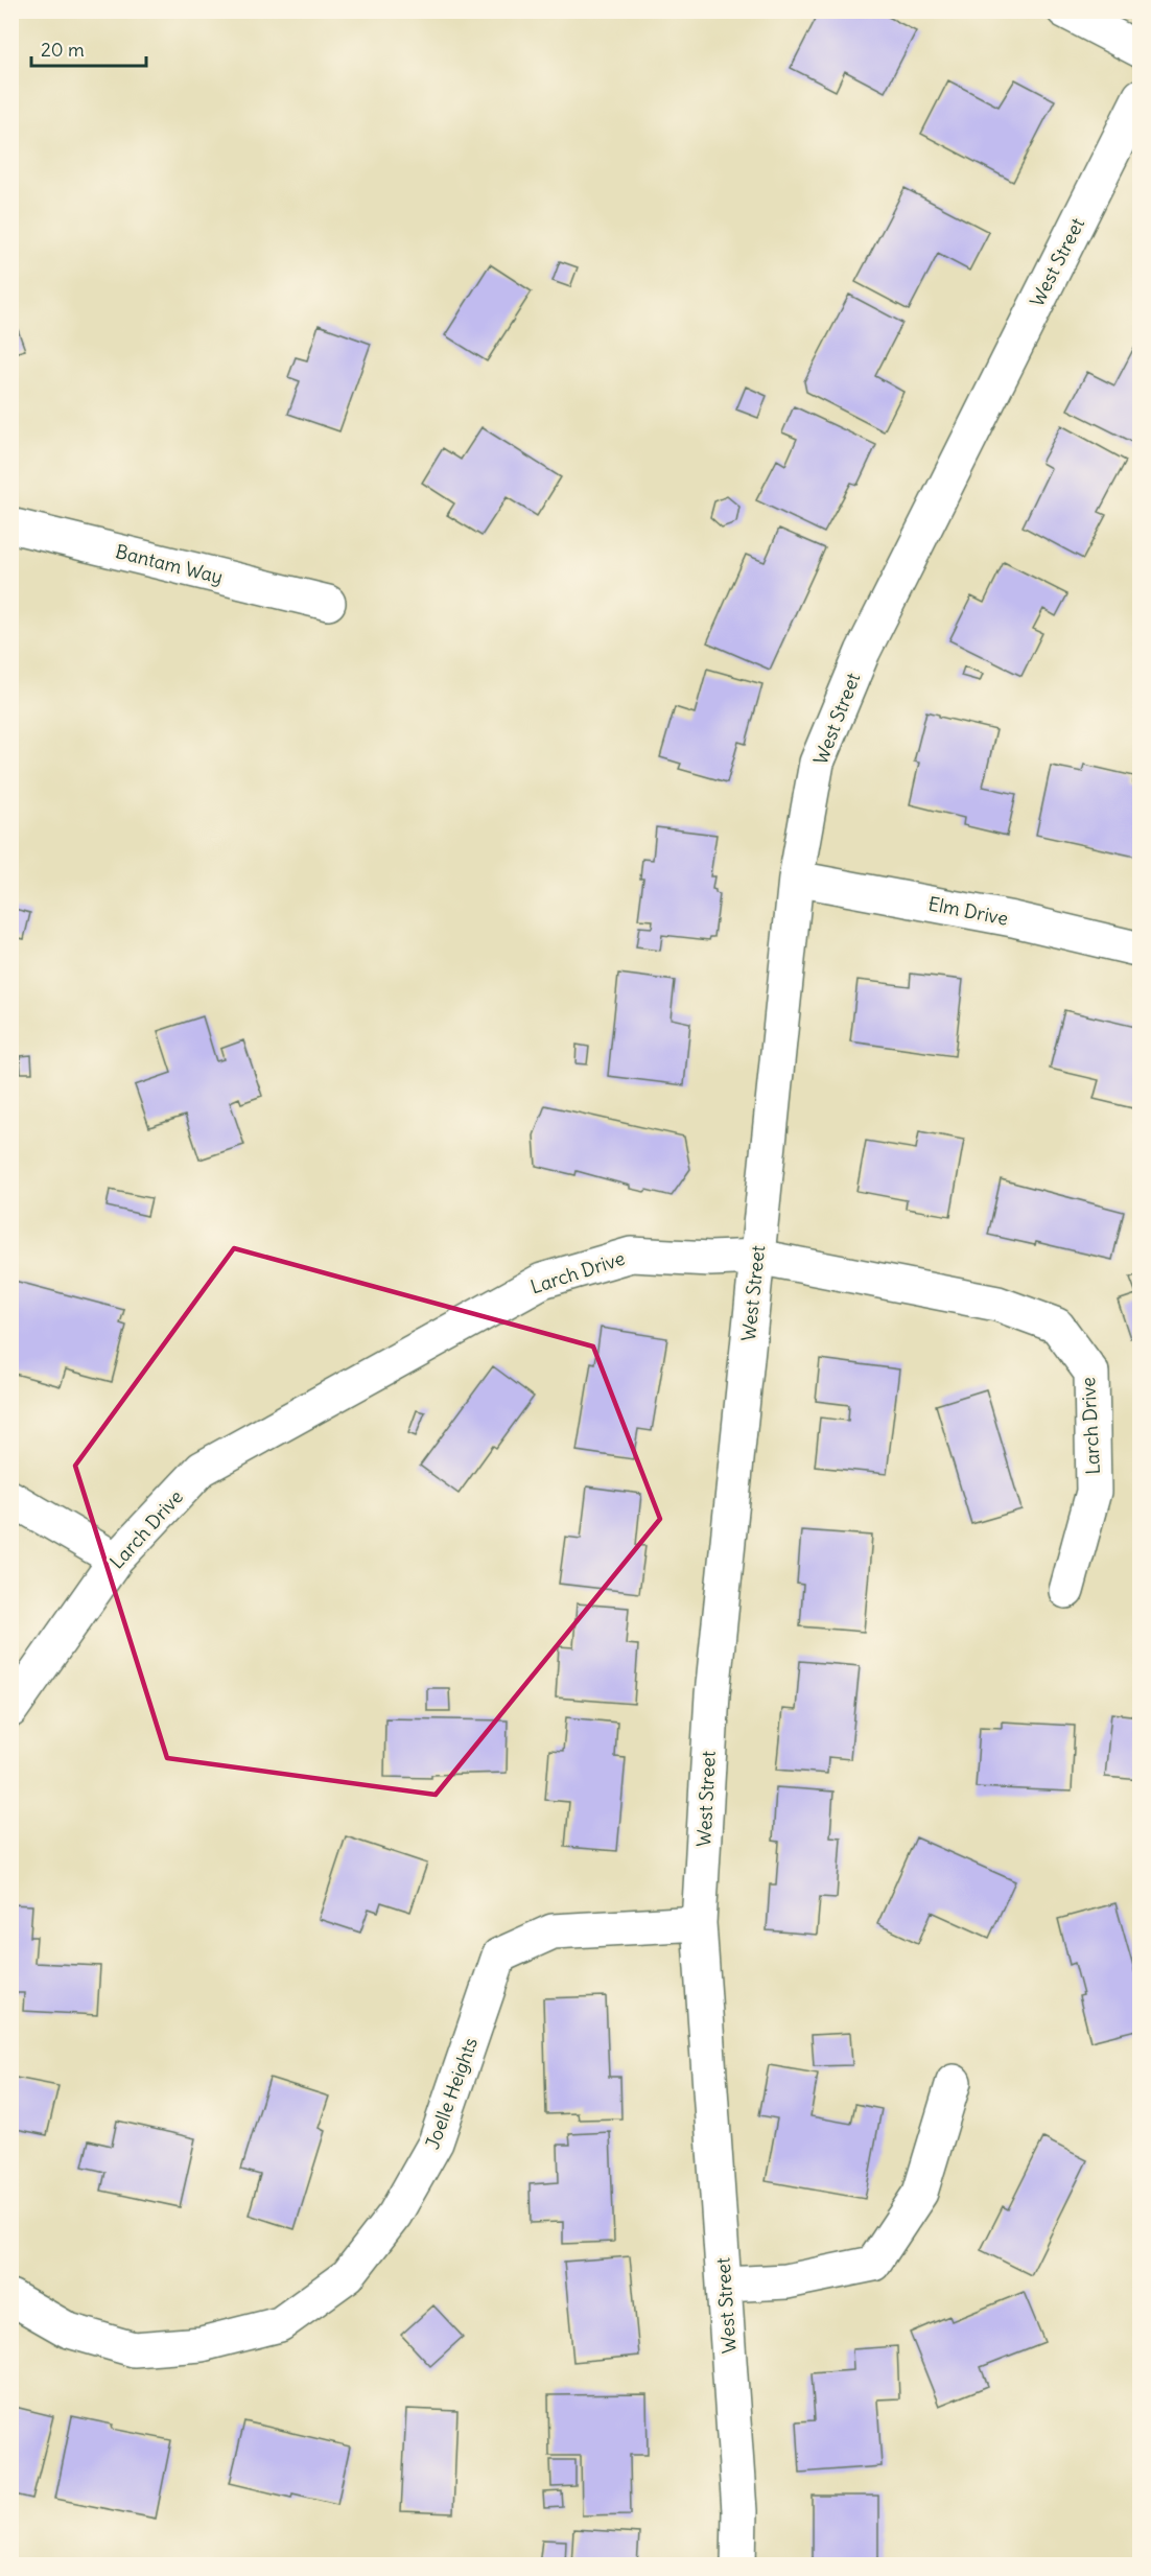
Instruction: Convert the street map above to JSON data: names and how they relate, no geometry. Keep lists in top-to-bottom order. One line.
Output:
{"streets":{"street":["West Street","Bantam Way","Elm Drive","Larch Drive","Joelle Heights"]},"crossings":[["West Street","Elm Drive"],["West Street","Larch Drive"],["West Street","Joelle Heights"]],"scale_bar":"20 m"}
